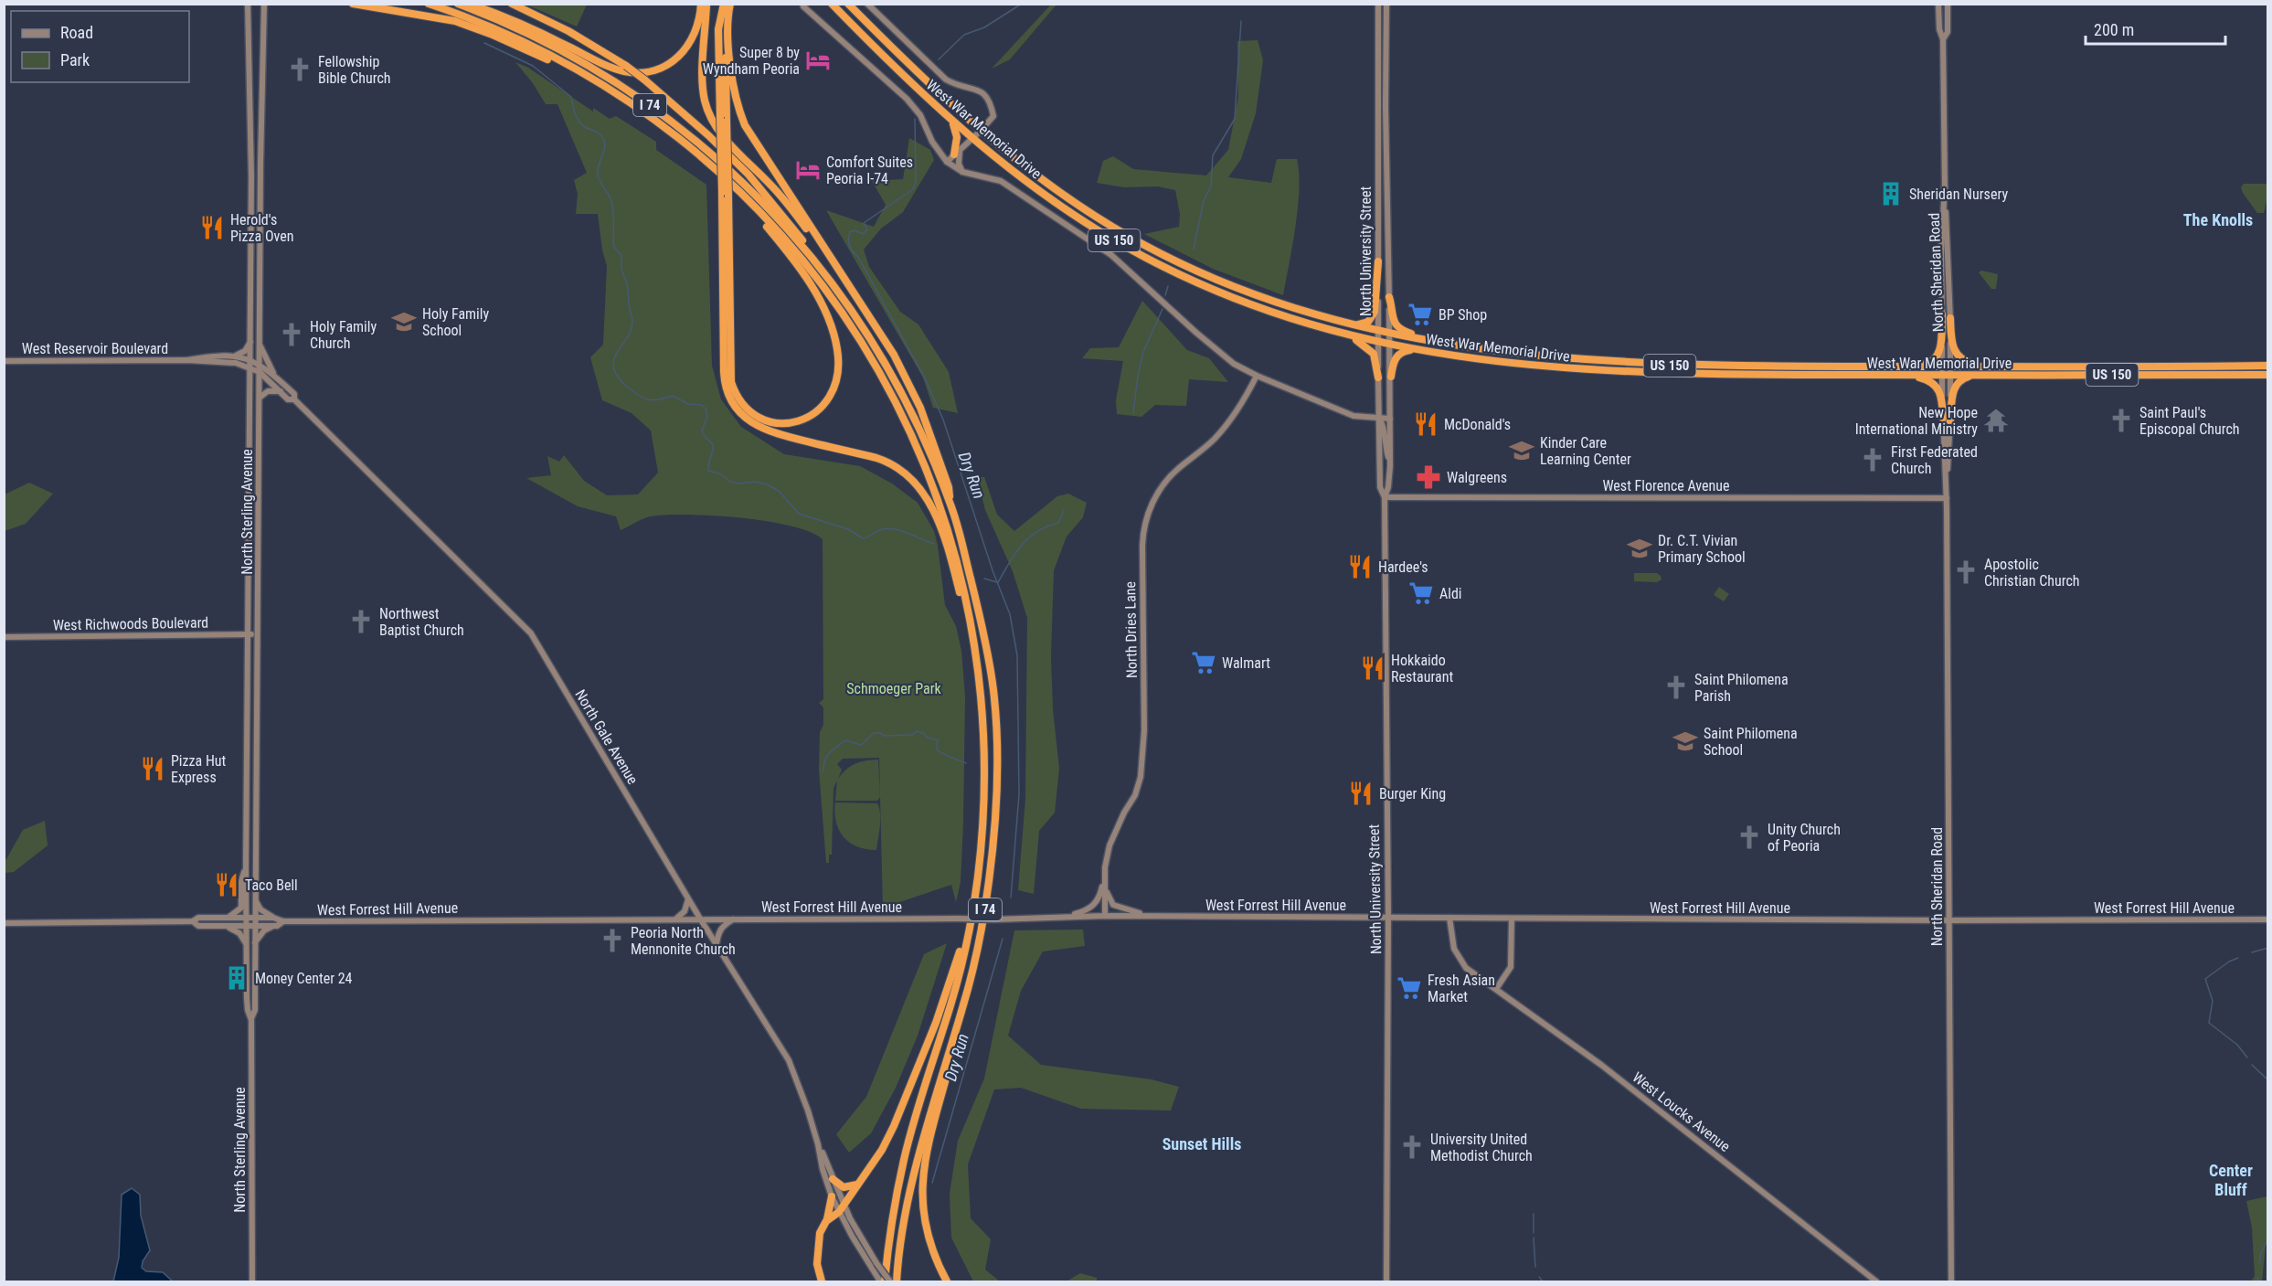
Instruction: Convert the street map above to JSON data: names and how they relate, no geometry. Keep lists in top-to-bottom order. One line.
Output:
{"streets":{"highway":["I 74","West War Memorial Drive","US 150"],"main road":["North University Street","North Sheridan Road","West Reservoir Boulevard","West Florence Avenue","North Sterling Avenue","West Richwoods Boulevard","North Dries Lane","North Gale Avenue","West Forrest Hill Avenue","West Loucks Avenue"]},"crossings":[["I 74","North Gale Avenue"],["West War Memorial Drive","North University Street"],["West War Memorial Drive","North Sheridan Road"],["North University Street","West Florence Avenue"],["North University Street","West Forrest Hill Avenue"],["North Sheridan Road","West Florence Avenue"],["North Sheridan Road","West Forrest Hill Avenue"],["West Reservoir Boulevard","North Sterling Avenue"],["West Reservoir Boulevard","North Gale Avenue"],["North Sterling Avenue","West Richwoods Boulevard"],["North Sterling Avenue","North Gale Avenue"],["North Sterling Avenue","West Forrest Hill Avenue"],["North Dries Lane","West Forrest Hill Avenue"],["North Gale Avenue","West Forrest Hill Avenue"],["West Forrest Hill Avenue","West Loucks Avenue"]],"districts":["The Knolls","Sunset Hills","Center Bluff"],"water":["Dry Run"],"parks":["Schmoeger Park"],"places":{"hotel":["Super 8 by Wyndham Peoria","Comfort Suites Peoria I-74"],"church":["Fellowship Bible Church","Holy Family Church","Saint Paul's Episcopal Church","First Federated Church","Apostolic Christian Church","Northwest Baptist Church","Saint Philomena Parish","Unity Church of Peoria","Peoria North Mennonite Church","University United Methodist Church"],"building":["Sheridan Nursery","Money Center 24"],"restaurant":["Herold's Pizza Oven","McDonald's","Hardee's","Hokkaido Restaurant","Pizza Hut Express","Burger King","Taco Bell"],"supermarket":["BP Shop","Aldi","Walmart","Fresh Asian Market"],"school or university":["Holy Family School","Kinder Care Learning Center","Dr. C.T. Vivian Primary School","Saint Philomena School"],"temple":["New Hope International Ministry"],"pharmacy":["Walgreens"]},"legend":["Road","Park"],"scale_bar":"200 m"}
